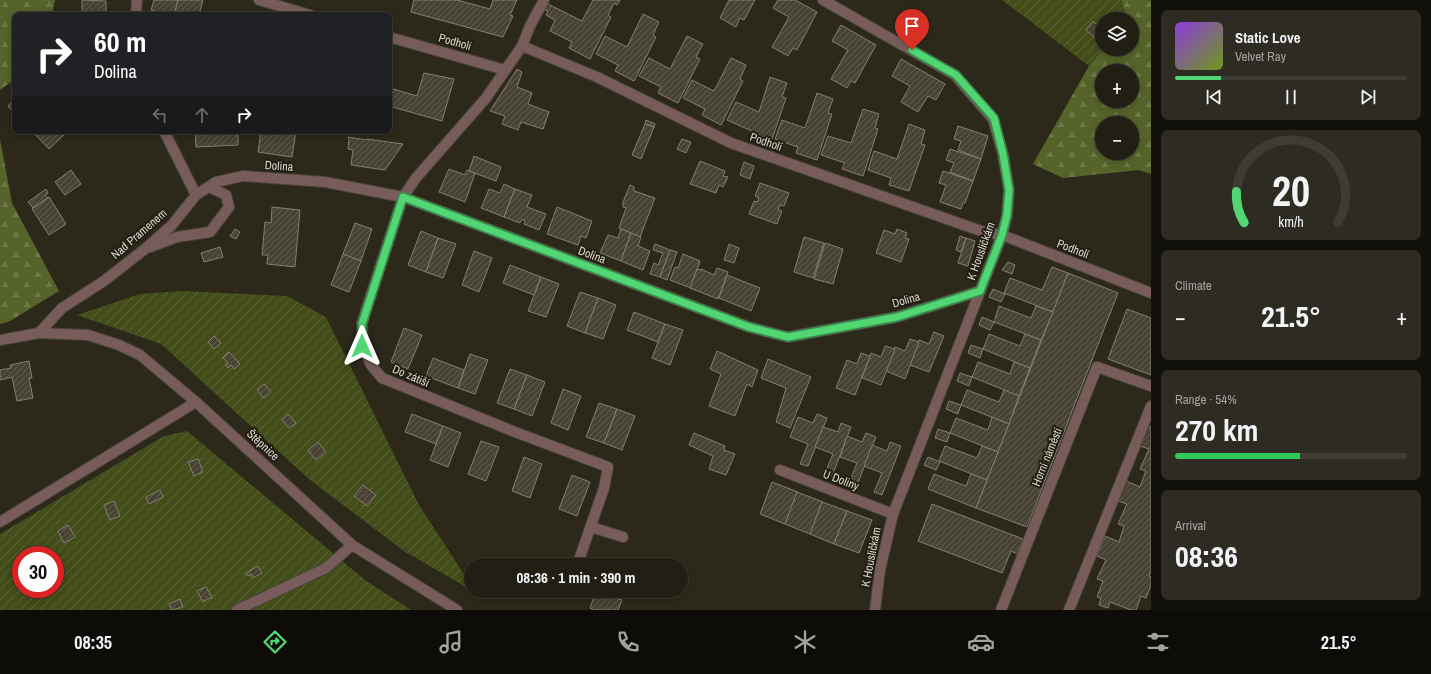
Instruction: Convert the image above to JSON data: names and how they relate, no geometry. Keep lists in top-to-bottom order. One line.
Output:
{"streets":{"street":["Podholí","Dolina","Nad Pramenem","K Housličkám","Do zátiší","Štěpnice","Horní náměstí","U Doliny"]},"crossings":[["Podholí","K Housličkám"],["Podholí","Do zátiší"],["Dolina","Nad Pramenem"],["Dolina","K Housličkám"],["Dolina","Do zátiší"],["Nad Pramenem","Štěpnice"],["K Housličkám","U Doliny"]],"page":{"map_buttons":["+","−"],"turn":["60 m","Dolina"],"song":["Static Love","Velvet Ray"],"tile":["Climate",["Range · 54%","270 km"],["Arrival","08:36"]],"heat":["−","21.5°","+"],"limit":"30","trip":"08:36 · 1 min · 390 m","tabs":["08:35","21.5°"],"gauge":["20","km/h"]}}
